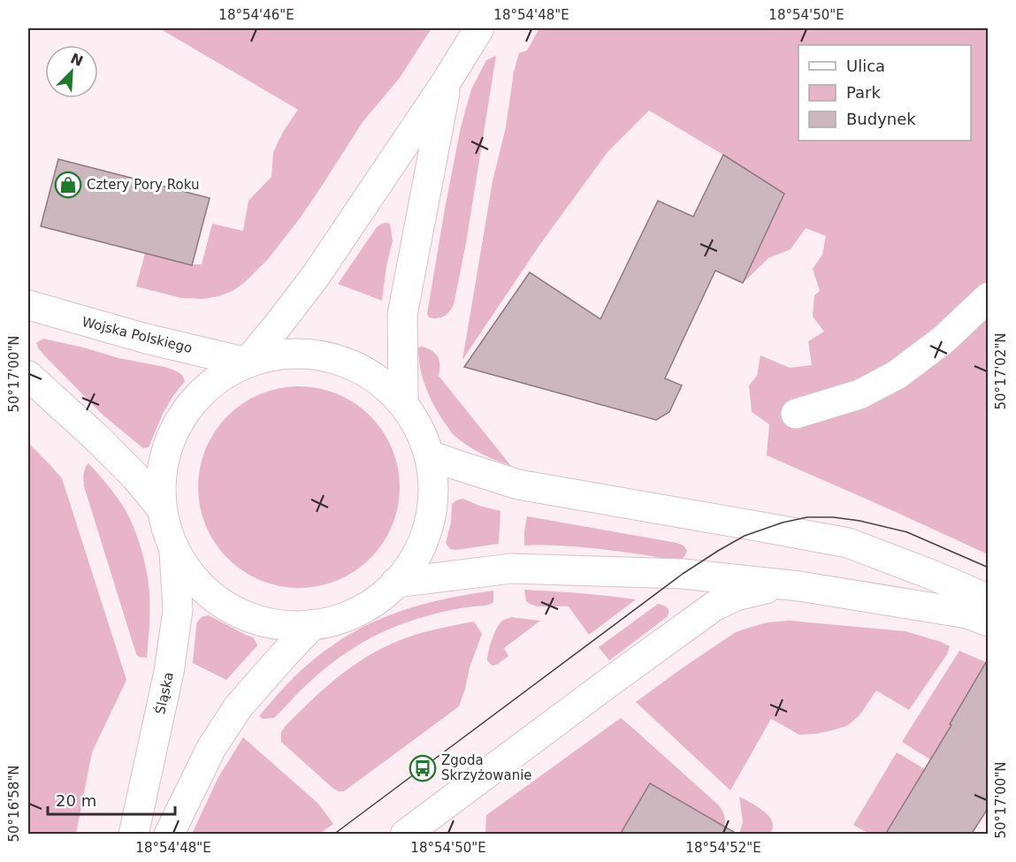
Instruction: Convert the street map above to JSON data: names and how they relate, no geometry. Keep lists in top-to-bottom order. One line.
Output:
{"streets":{"street":["Wojska Polskiego","Śląska"]},"places":{"shop":["Cztery Pory Roku"],"bus stop":["Zgoda Skrzyżowanie"]},"legend":["Ulica","Park","Budynek"],"scale_bar":"20 m","north":"top right","coordinates":["18°54'46\"E","18°54'48\"E","18°54'50\"E","50°17'02\"N","50°17'00\"N","50°16'58\"N","18°54'52\"E"]}
